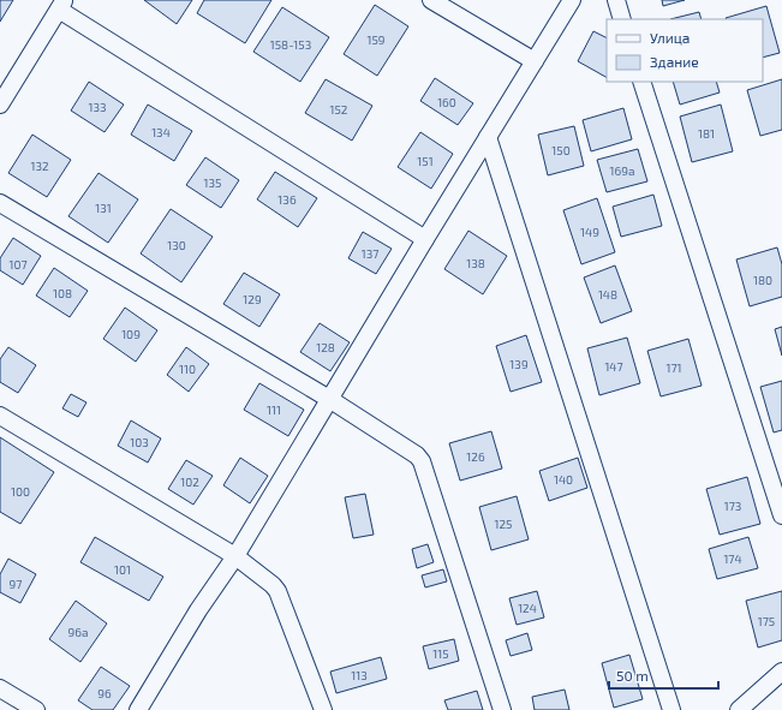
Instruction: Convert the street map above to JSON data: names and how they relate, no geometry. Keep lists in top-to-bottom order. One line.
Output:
{"house_numbers":["159","158-153","160","133","152","134","181","150","151","132","169а","135","136","131","149","130","137","138","107","180","108","148","129","109","128","139","147","171","110","111","103","126","140","102","100","173","125","174","101","97","124","175","96а","115","113","96"],"legend":["Улица","Здание"],"scale_bar":"50 m"}
